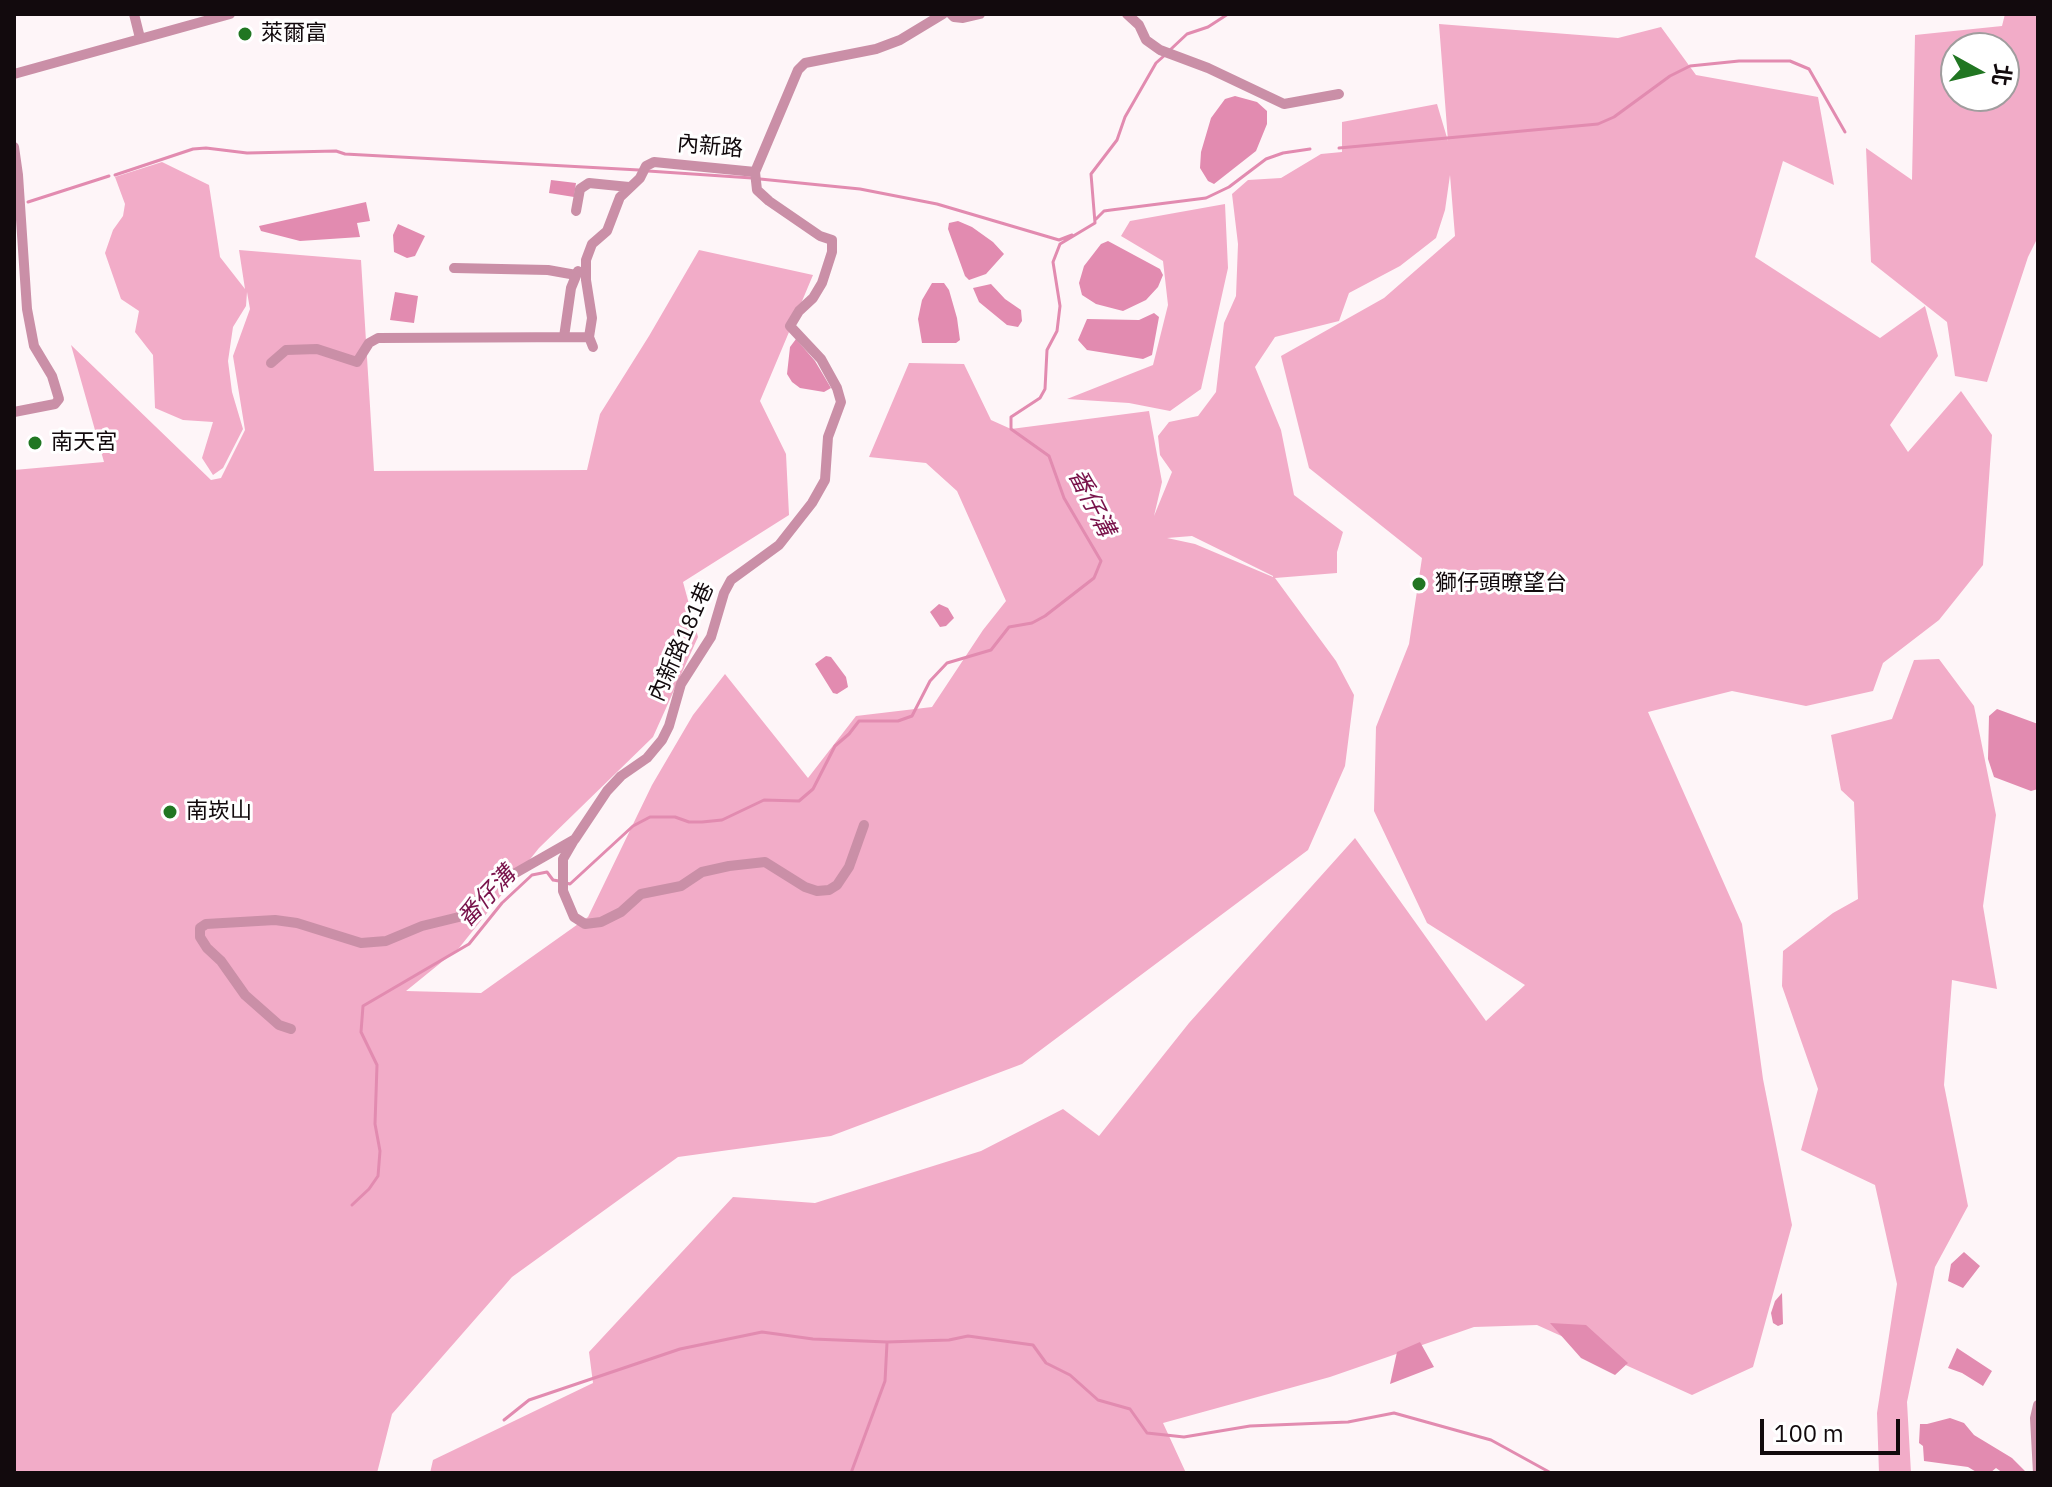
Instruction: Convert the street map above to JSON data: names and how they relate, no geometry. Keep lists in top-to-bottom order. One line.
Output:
{"streets":{"street":["內新路","內新路181巷"]},"crossings":[["內新路","內新路181巷"]],"water":["番仔溝"],"places":["萊爾富","南天宮","獅仔頭暸望台","南崁山"],"scale_bar":"100 m","north":"right"}
